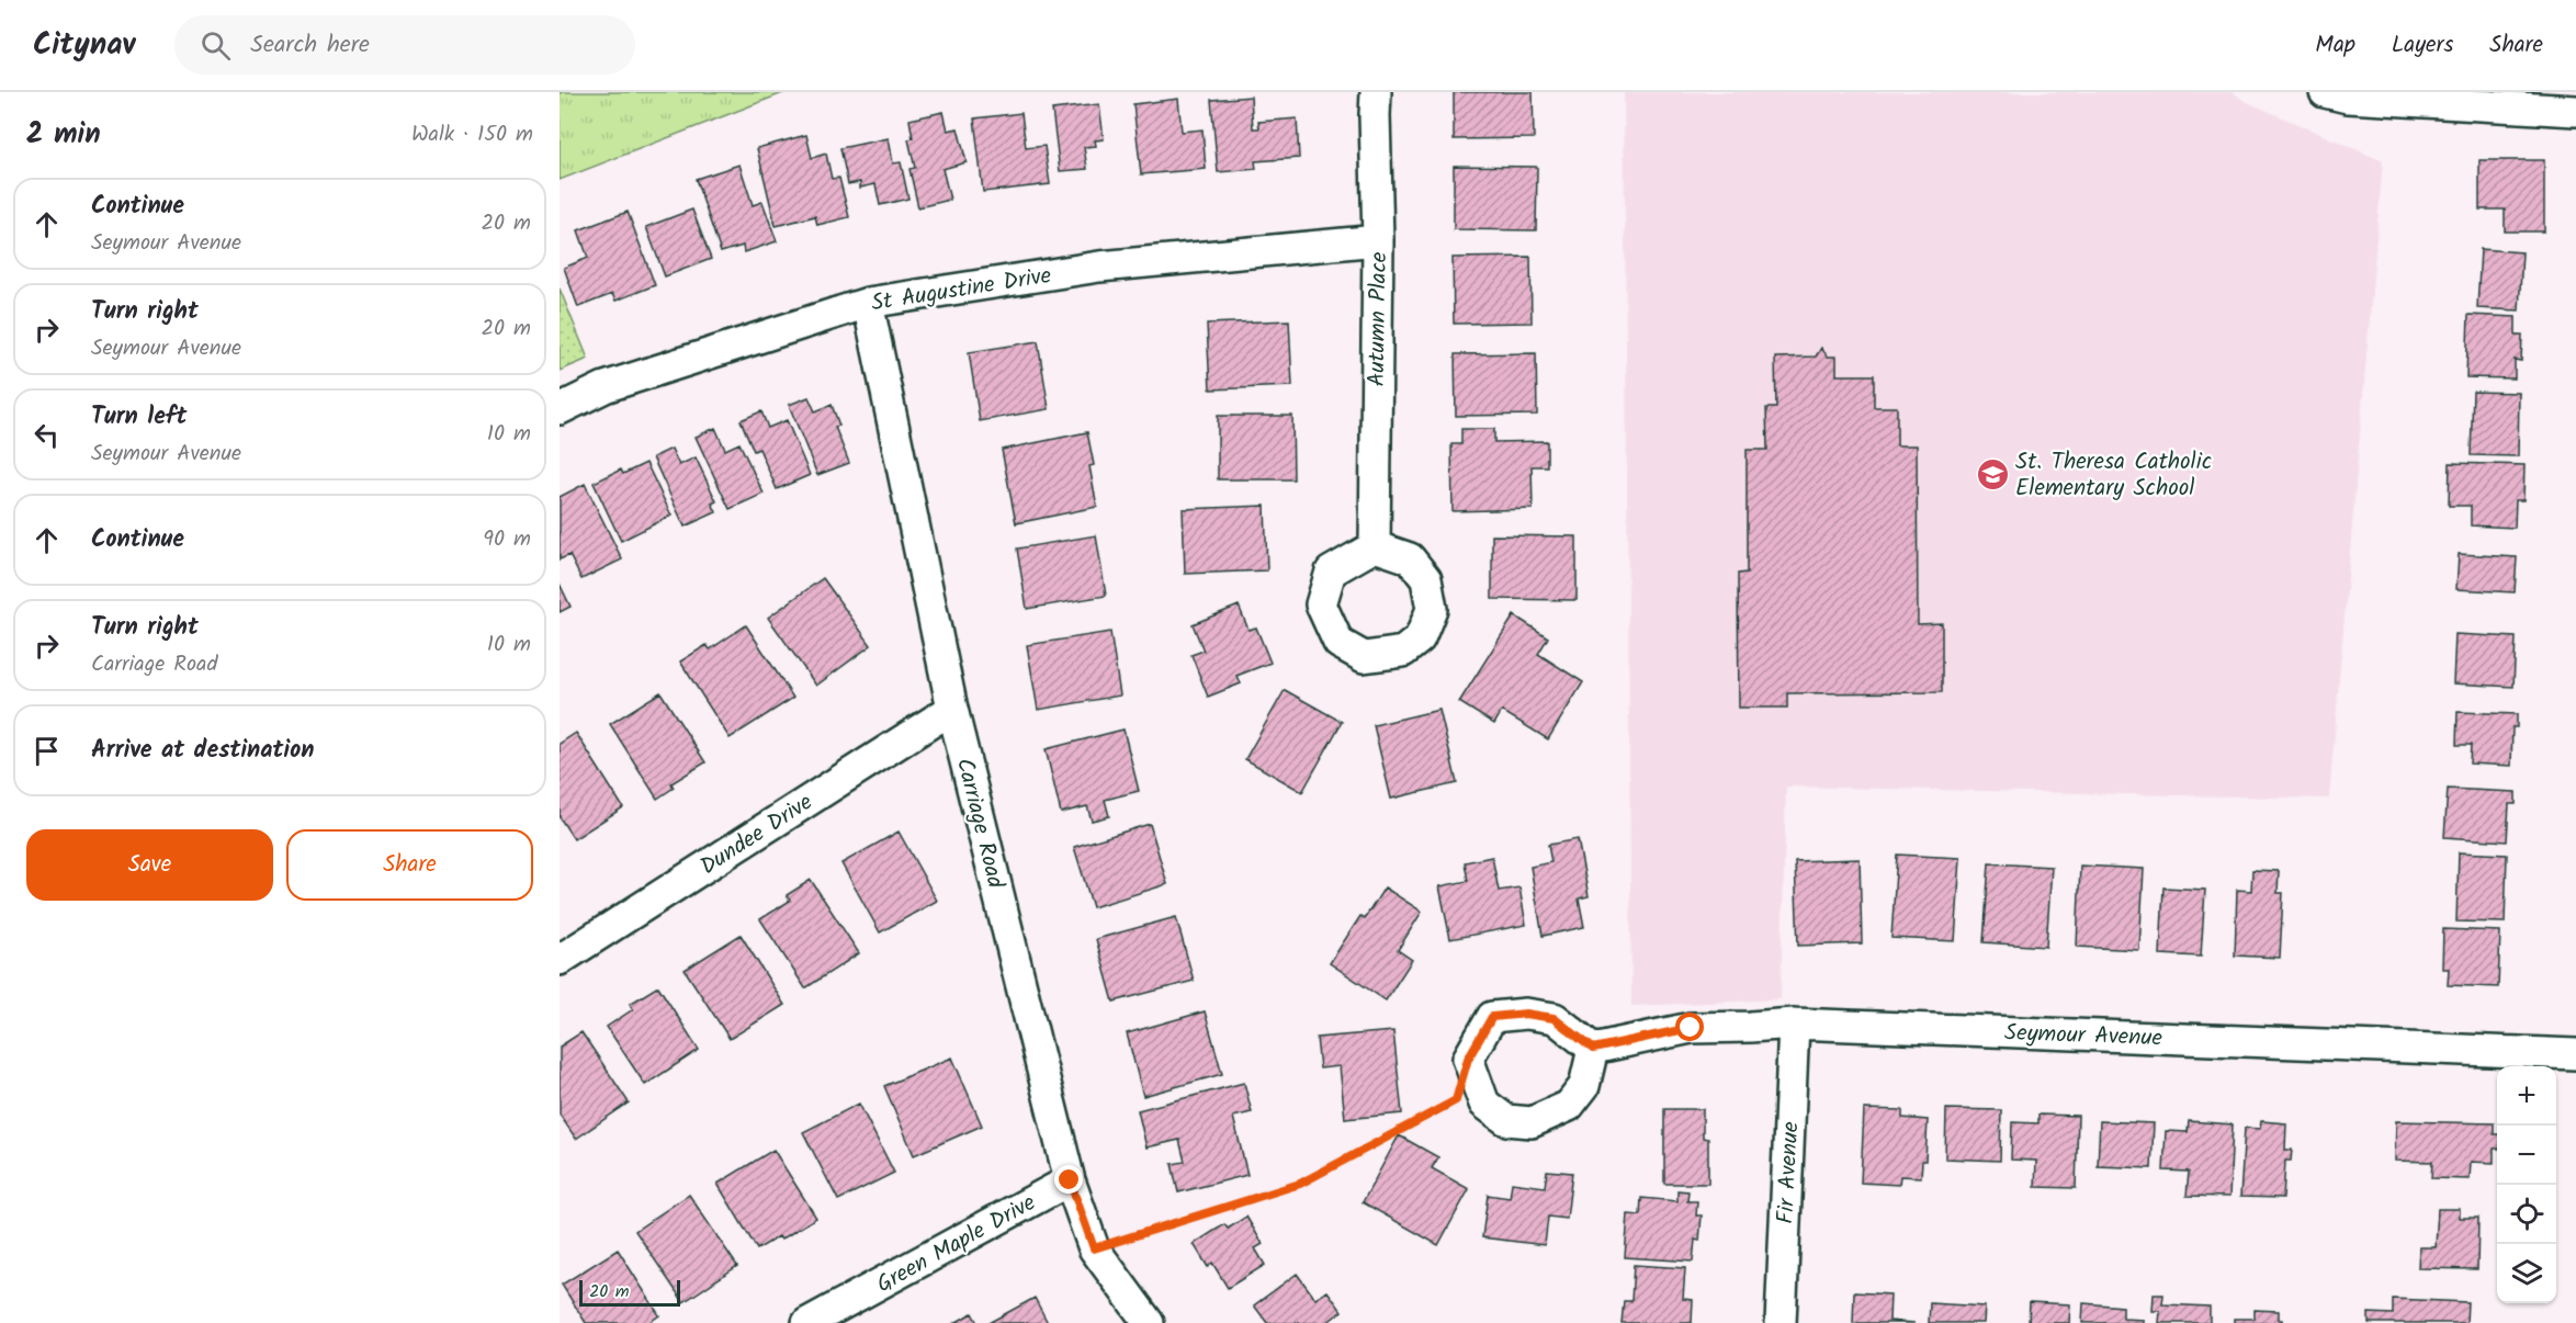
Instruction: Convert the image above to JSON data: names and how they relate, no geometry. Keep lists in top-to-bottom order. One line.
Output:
{"streets":{"street":["St Augustine Drive","Autumn Place","Carriage Road","Dundee Drive","Seymour Avenue","Fir Avenue","Green Maple Drive"]},"crossings":[["St Augustine Drive","Autumn Place"],["St Augustine Drive","Carriage Road"],["Carriage Road","Dundee Drive"],["Carriage Road","Green Maple Drive"],["Seymour Avenue","Fir Avenue"]],"places":{"school or university":["St. Theresa Catholic Elementary School"]},"scale_bar":"20 m","page":{"header":"Citynav","search":"Search here","nav":["Map","Layers","Share"],"heading":["2 min","Walk · 150 m"],"list":[["Continue","Seymour Avenue","20 m"],["Turn right","Seymour Avenue","20 m"],["Turn left","Seymour Avenue","10 m"],["Continue","90 m"],["Turn right","Carriage Road","10 m"],"Arrive at destination"],"buttons":["Save","Share"],"map_buttons":["+","−"],"scale":"20 m"}}
